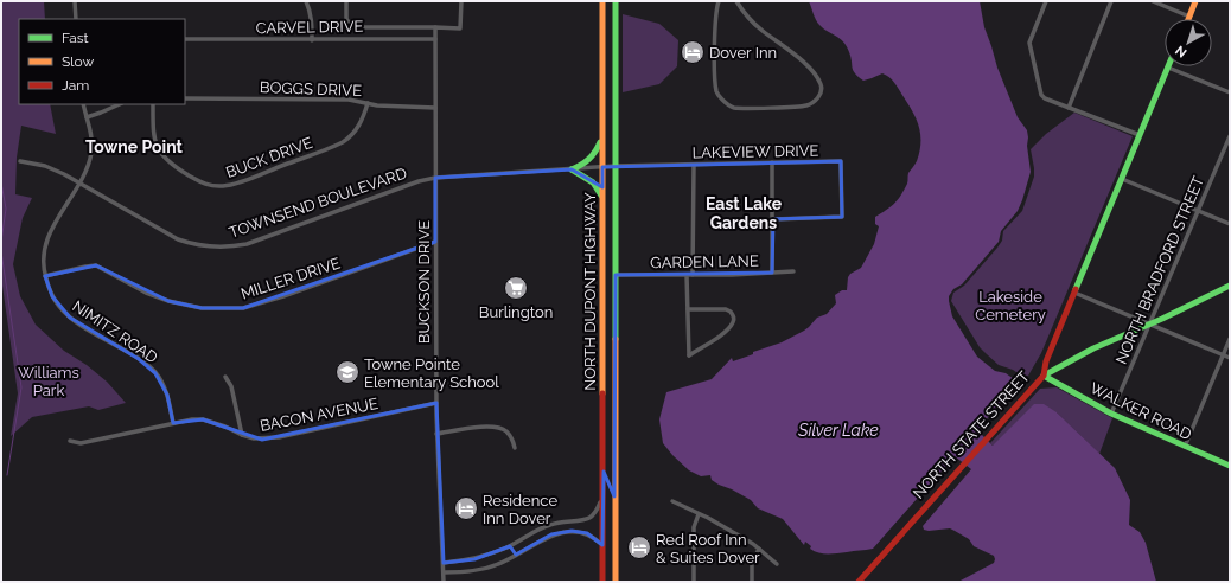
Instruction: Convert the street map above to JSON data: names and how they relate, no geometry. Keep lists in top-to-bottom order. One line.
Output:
{"streets":{"main road":["NORTH DUPONT HIGHWAY","WALKER ROAD","NORTH STATE STREET"],"street":["CARVEL DRIVE","BOGGS DRIVE","LAKEVIEW DRIVE","BUCK DRIVE","TOWNSEND BOULEVARD","GARDEN LANE","NORTH BRADFORD STREET","MILLER DRIVE","BUCKSON DRIVE","NIMITZ ROAD","BACON AVENUE"]},"crossings":[["CARVEL DRIVE","BUCKSON DRIVE"],["BOGGS DRIVE","BUCK DRIVE"],["BOGGS DRIVE","BUCKSON DRIVE"],["LAKEVIEW DRIVE","TOWNSEND BOULEVARD"],["LAKEVIEW DRIVE","NORTH DUPONT HIGHWAY"],["TOWNSEND BOULEVARD","BUCKSON DRIVE"],["TOWNSEND BOULEVARD","NORTH DUPONT HIGHWAY"],["TOWNSEND BOULEVARD","NIMITZ ROAD"],["GARDEN LANE","NORTH DUPONT HIGHWAY"],["NORTH BRADFORD STREET","WALKER ROAD"],["MILLER DRIVE","BUCKSON DRIVE"],["MILLER DRIVE","NIMITZ ROAD"],["BUCKSON DRIVE","BACON AVENUE"],["NIMITZ ROAD","BACON AVENUE"],["WALKER ROAD","NORTH STATE STREET"]],"districts":["Towne Point","East Lake Gardens"],"water":["Silver Lake"],"parks":["Lakeside Cemetery","Williams Park"],"places":{"hotel":["Dover Inn","Residence Inn Dover","Red Roof Inn & Suites Dover"],"supermarket":["Burlington"],"school or university":["Towne Pointe Elementary School"]},"legend":["Fast","Slow","Jam"],"north":"bottom left"}
